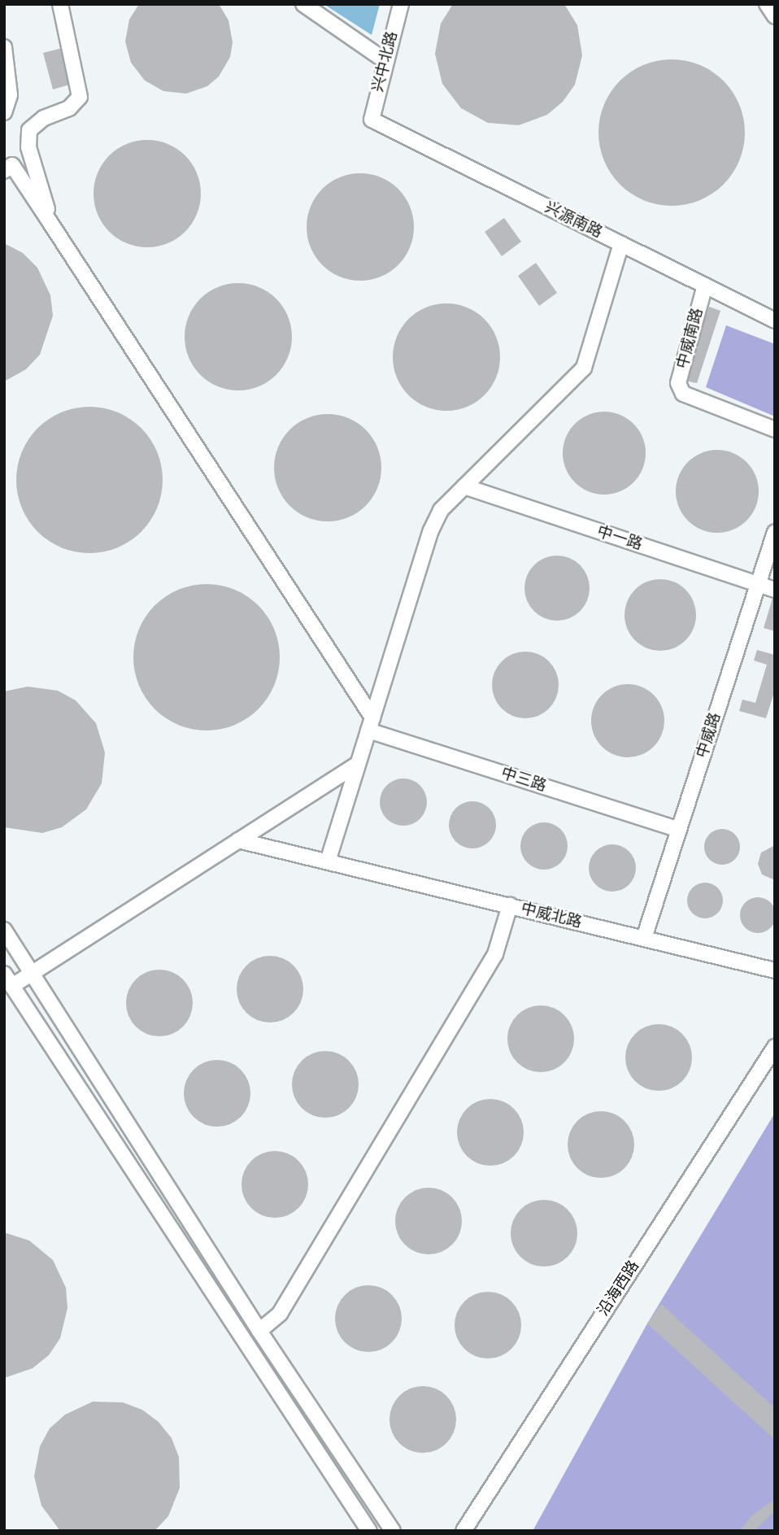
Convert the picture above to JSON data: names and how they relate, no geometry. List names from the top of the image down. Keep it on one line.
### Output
{"streets":{"lane":["兴中北路","兴源南路","中威南路","中一路","中威路","中三路","中威北路","沿海西路"]},"crossings":[["兴中北路","兴源南路"],["兴源南路","中威南路"],["中一路","中威路"],["中威路","中三路"],["中威路","中威北路"]]}
